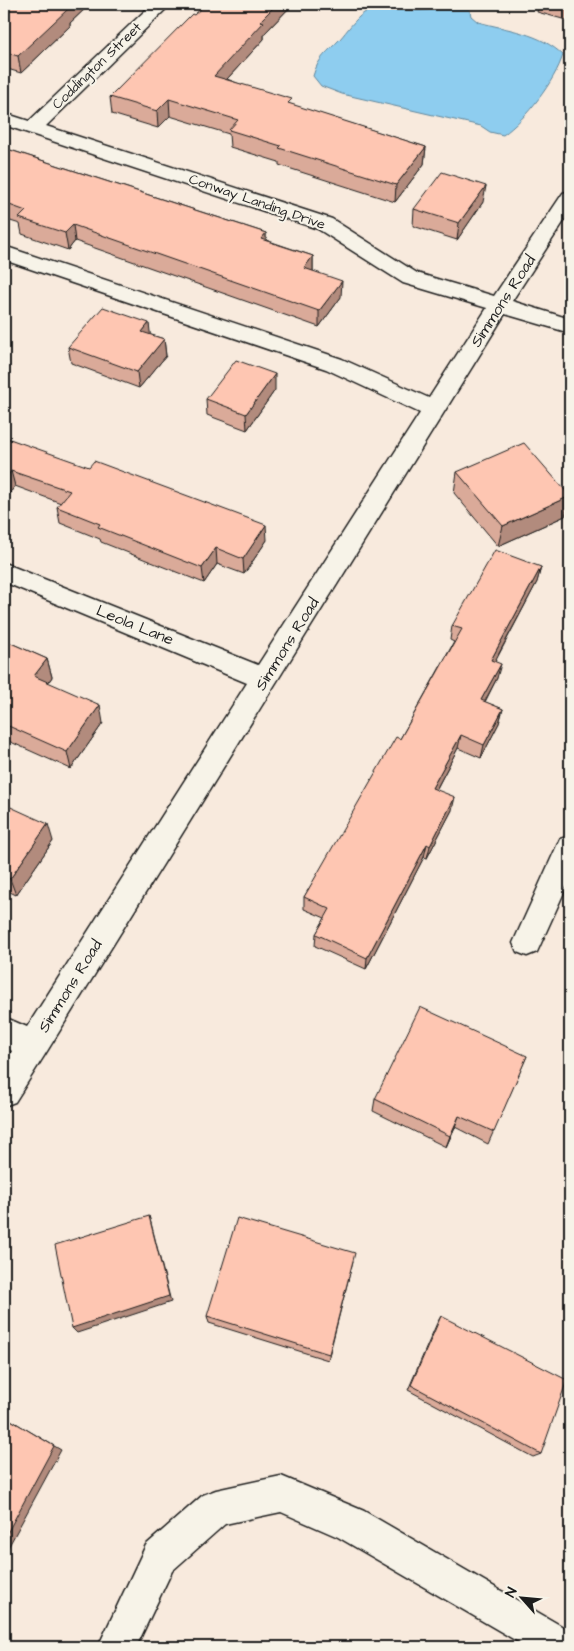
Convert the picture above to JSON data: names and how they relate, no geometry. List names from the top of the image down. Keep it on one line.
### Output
{"streets":{"street":["Coddington Street","Conway Landing Drive","Simmons Road","Leola Lane"]},"crossings":[["Coddington Street","Conway Landing Drive"],["Conway Landing Drive","Simmons Road"],["Simmons Road","Leola Lane"]],"north":"top left"}
